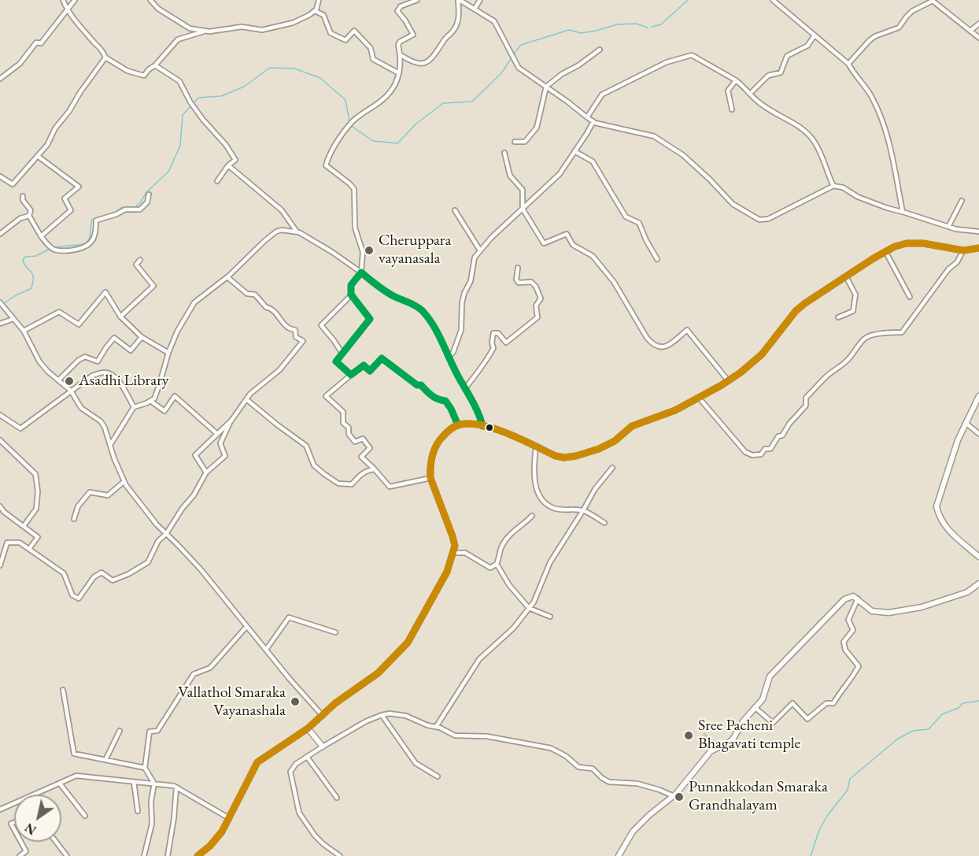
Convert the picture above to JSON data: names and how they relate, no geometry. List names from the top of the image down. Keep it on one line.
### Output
{"places":["Cheruppara vayanasala","Asadhi Library","Vallathol Smaraka Vayanashala","Sree Pacheni Bhagavati temple","Punnakkodan Smaraka Grandhalayam"],"north":"bottom left"}
